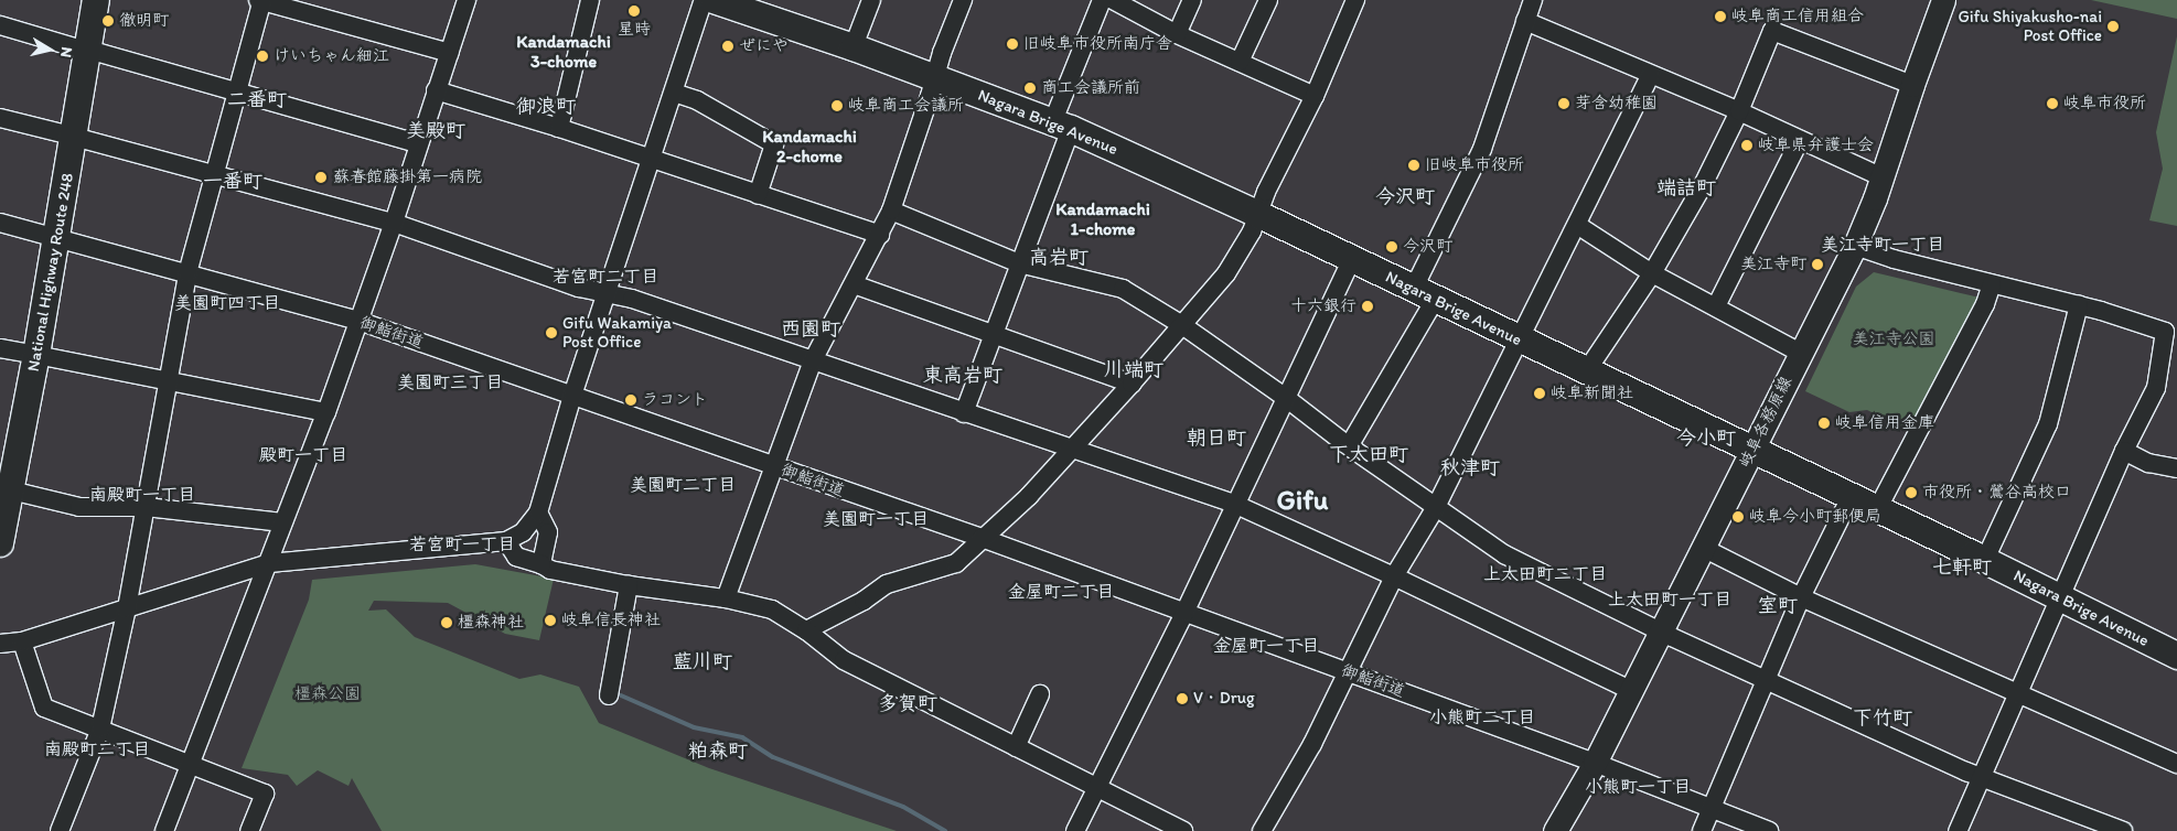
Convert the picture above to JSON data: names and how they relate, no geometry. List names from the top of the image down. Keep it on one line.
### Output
{"streets":{"highway":["Nagara Brige Avenue","National Highway Route 248"],"main road":["岐阜各務原線"],"street":["御鮨街道"]},"crossings":[["Nagara Brige Avenue","岐阜各務原線"],["National Highway Route 248","御鮨街道"],["御鮨街道","岐阜各務原線"]],"districts":["Kandamachi 3-chome","二番町","御浪町","美殿町","Kandamachi 2-chome","一番町","端詰町","今沢町","Kandamachi 1-chome","美江寺町一丁目","高岩町","若宮町二丁目","美園町四丁目","西園町","川端町","東高岩町","美園町三丁目","朝日町","今小町","下太田町","殿町一丁目","秋津町","美園町二丁目","南殿町一丁目","Gifu","美園町一丁目","若宮町一丁目","七軒町","上太田町二丁目","金屋町二丁目","上太田町一丁目","室町","金屋町一丁目","藍川町","多賀町","小熊町二丁目","下竹町","南殿町二丁目","粕森町","小熊町一丁目"],"parks":["美江寺公園","橿森公園"],"places":["星時","岐阜商工信用組合","徹明町","Gifu Shiyakusho-nai Post Office","旧岐阜市役所南庁舎","ぜにや","けいちゃん細江","商工会議所前","芽含幼稚園","岐阜市役所","岐阜商工会議所","岐阜県弁護士会","旧岐阜市役所","蘇春館藤掛第一病院","今沢町","美江寺町","十六銀行","Gifu Wakamiya Post Office","岐阜新聞社","ラコント","岐阜信用金庫","市役所・鶯谷高校口","岐阜今小町郵便局","岐阜信長神社","橿森神社","V・Drug"],"north":"right"}
